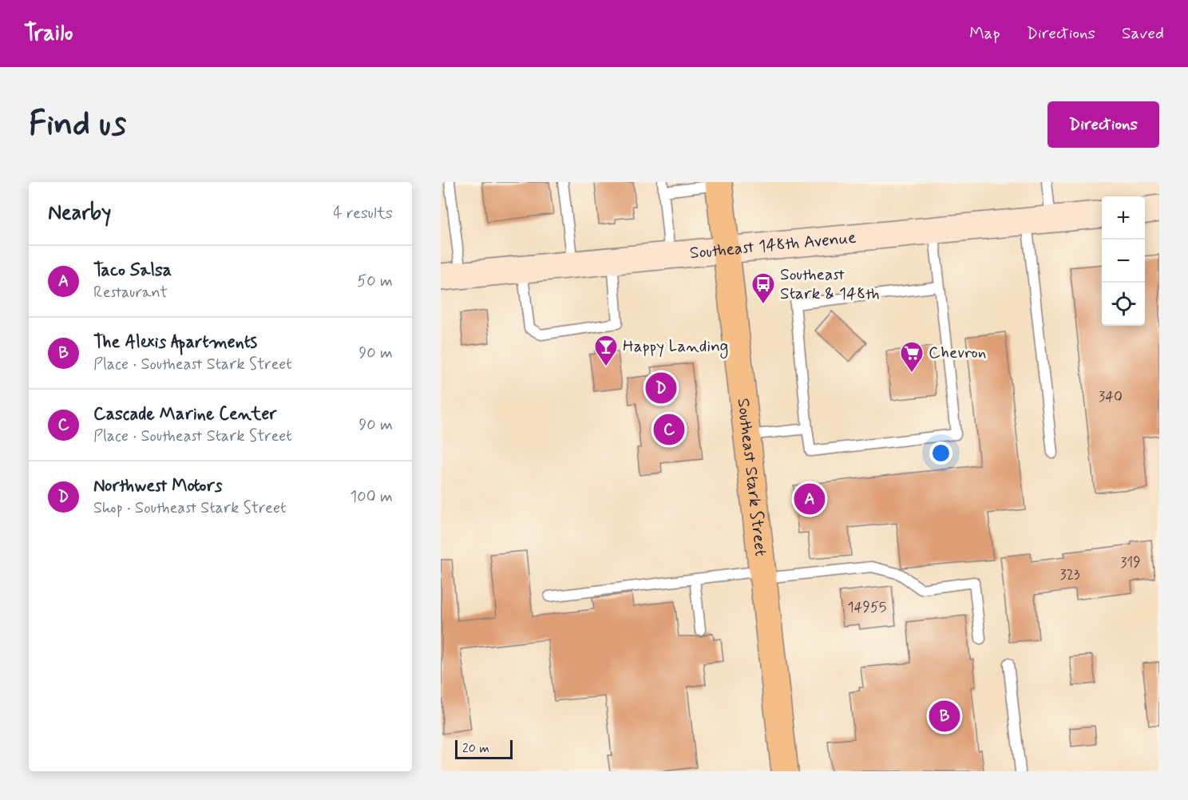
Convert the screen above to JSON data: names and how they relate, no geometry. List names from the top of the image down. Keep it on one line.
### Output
{"streets":{"main road":["Southeast 148th Avenue","Southeast Stark Street"]},"crossings":[["Southeast 148th Avenue","Southeast Stark Street"]],"places":{"bus stop":["Southeast Stark & 148th"],"bar":["Happy Landing"],"supermarket":["Chevron"]},"house_numbers":["340","319","323","14955"],"scale_bar":"20 m","page":{"header":"Trailo","nav":["Map","Directions","Saved"],"buttons":"Directions","title":"Find us","heading":["Nearby","4 results"],"map_buttons":["+","−"],"list":[{"mark":"A","name":"Taco Salsa","note":"Restaurant","value":"50 m"},{"mark":"B","name":"The Alexis Apartments","note":"Place · Southeast Stark Street","value":"90 m"},{"mark":"C","name":"Cascade Marine Center","note":"Place · Southeast Stark Street","value":"90 m"},{"mark":"D","name":"Northwest Motors","note":"Shop · Southeast Stark Street","value":"100 m"}],"pins":["D","C","A","B"],"scale":"20 m"}}
